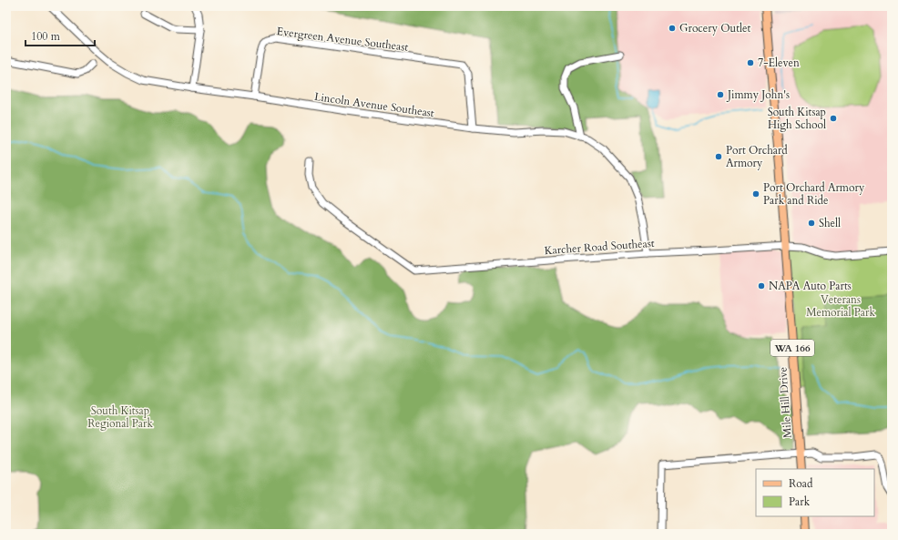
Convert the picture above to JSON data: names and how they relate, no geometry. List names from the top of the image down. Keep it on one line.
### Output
{"streets":{"main road":["WA 166","Mile Hill Drive"],"street":["Evergreen Avenue Southeast","Lincoln Avenue Southeast","Karcher Road Southeast"]},"crossings":[["Evergreen Avenue Southeast","Lincoln Avenue Southeast"],["Lincoln Avenue Southeast","Karcher Road Southeast"],["Karcher Road Southeast","WA 166"],["Karcher Road Southeast","Mile Hill Drive"],["WA 166","Mile Hill Drive"]],"parks":["Veterans Memorial Park","South Kitsap Regional Park"],"places":["Grocery Outlet","7-Eleven","Jimmy John's","South Kitsap High School","Port Orchard Armory","Port Orchard Armory Park and Ride","Shell","NAPA Auto Parts"],"legend":["Road","Park"],"scale_bar":"100 m"}
